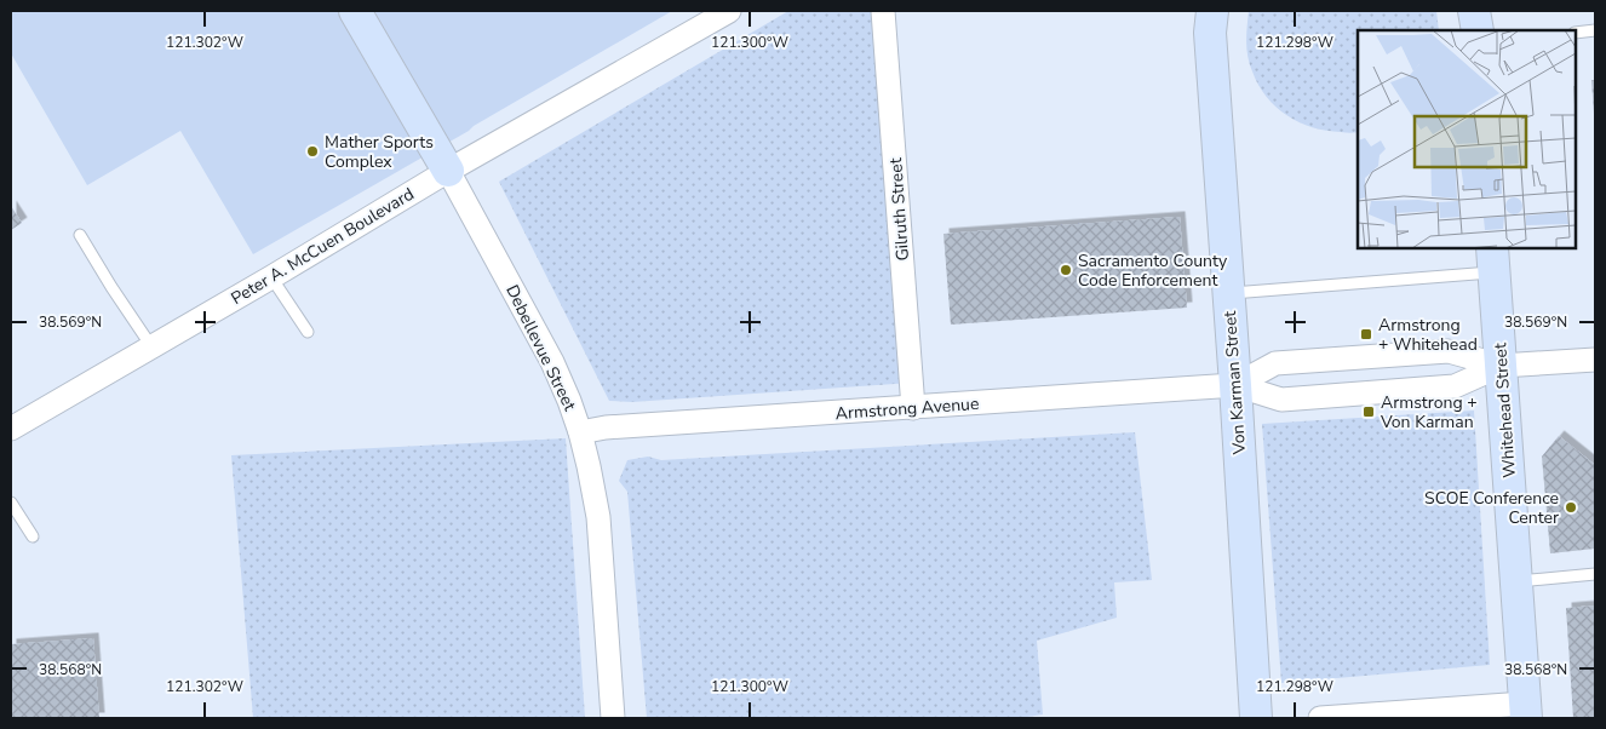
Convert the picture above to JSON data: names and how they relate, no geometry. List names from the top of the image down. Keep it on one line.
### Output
{"streets":{"street":["Gilruth Street","Peter A. McCuen Boulevard","Debellevue Street","Von Karman Street","Armstrong Avenue","Whitehead Street"]},"crossings":[["Gilruth Street","Armstrong Avenue"],["Peter A. McCuen Boulevard","Debellevue Street"],["Debellevue Street","Armstrong Avenue"],["Von Karman Street","Armstrong Avenue"],["Armstrong Avenue","Whitehead Street"]],"places":{"other":["Mather Sports Complex","Sacramento County Code Enforcement","SCOE Conference Center"],"transit":["Armstrong + Whitehead","Armstrong + Von Karman"]},"coordinates":["121.302°W","121.300°W","121.298°W","38.569°N","38.568°N"]}
